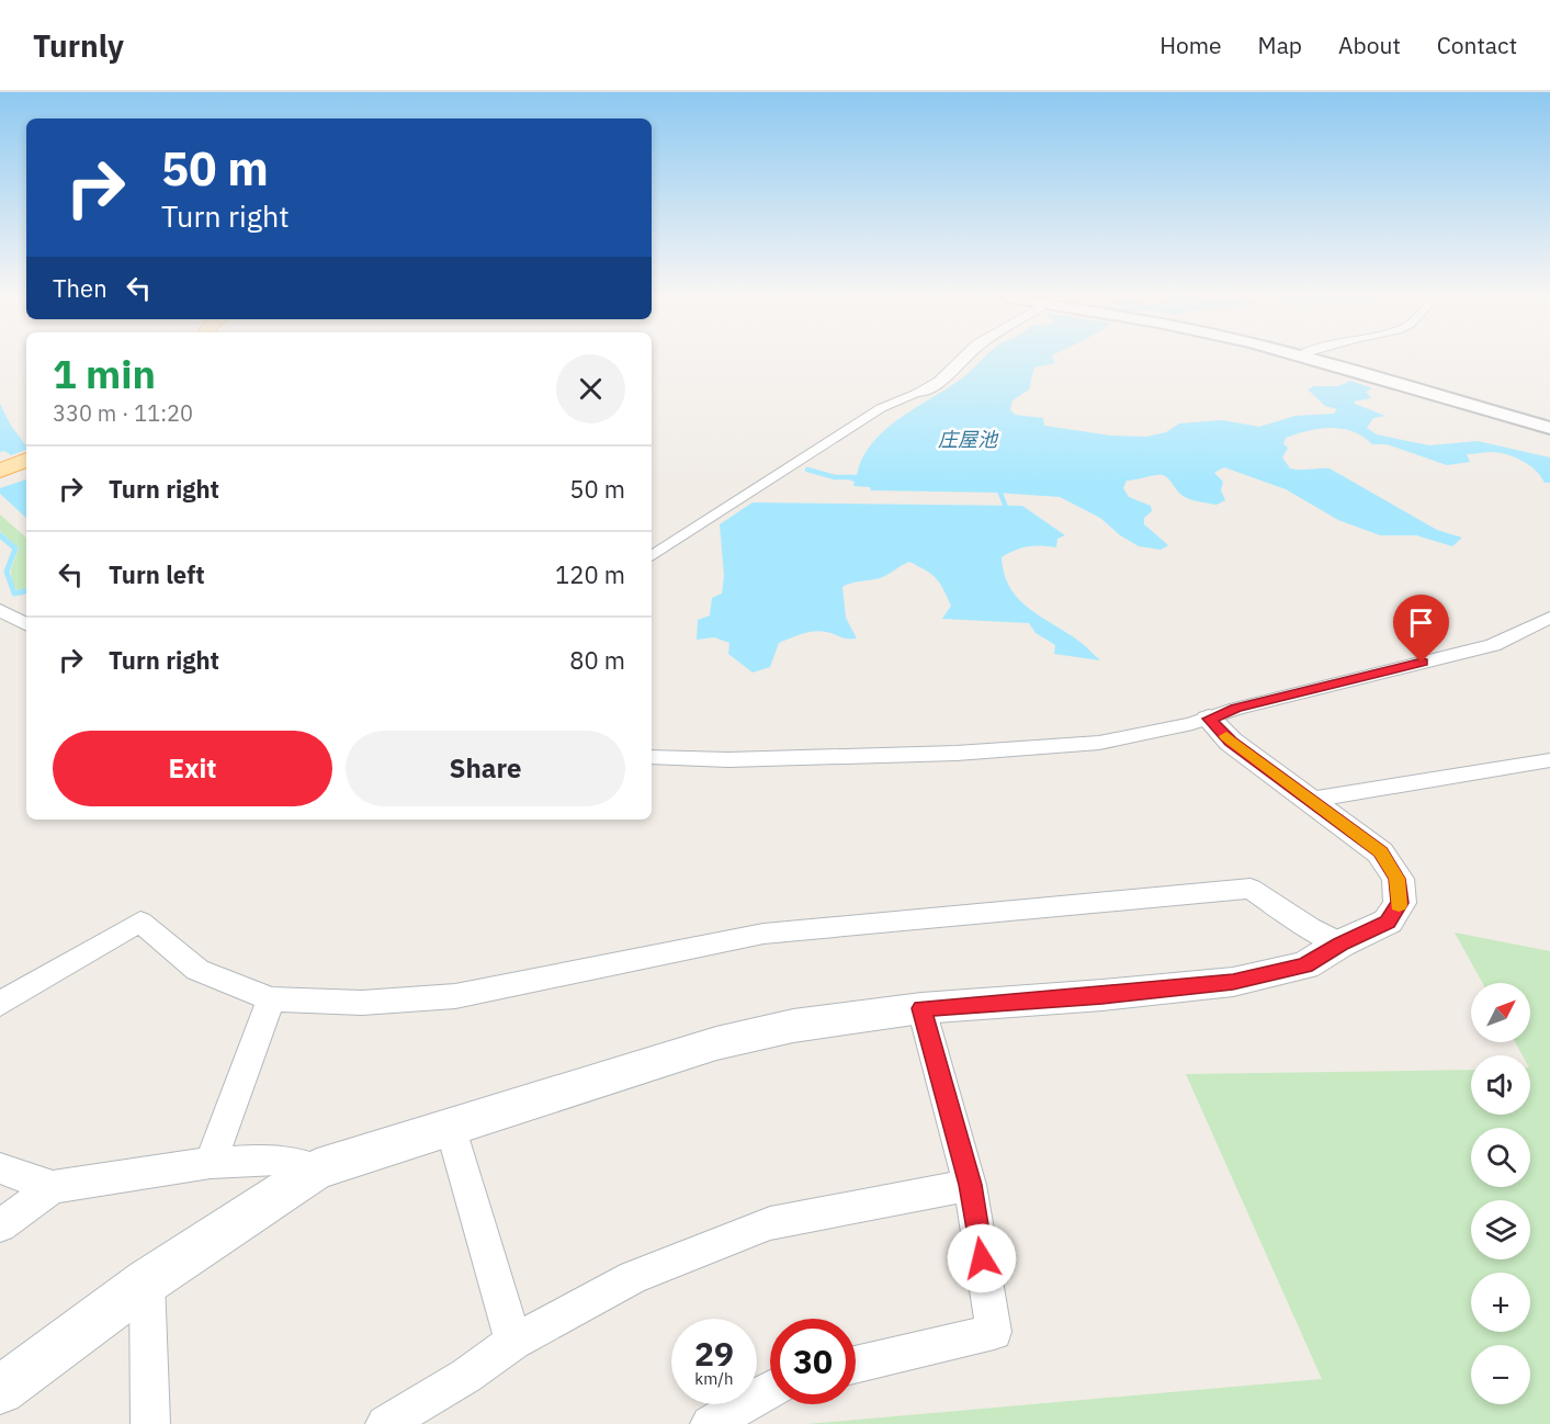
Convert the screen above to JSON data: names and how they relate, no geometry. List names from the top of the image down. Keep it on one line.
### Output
{"water":["庄屋池"],"north":"top right","page":{"header":"Turnly","nav":["Home","Map","About","Contact"],"turn":["50 m","Turn right"],"then":"Then","heading":["1 min","330 m · 11:20"],"list":[{"name":"Turn right","value":"50 m"},{"name":"Turn left","value":"120 m"},{"name":"Turn right","value":"80 m"}],"buttons":["Exit","Share"],"map_buttons":["+","−"],"speed":"29 km/h","limit":"30"}}
